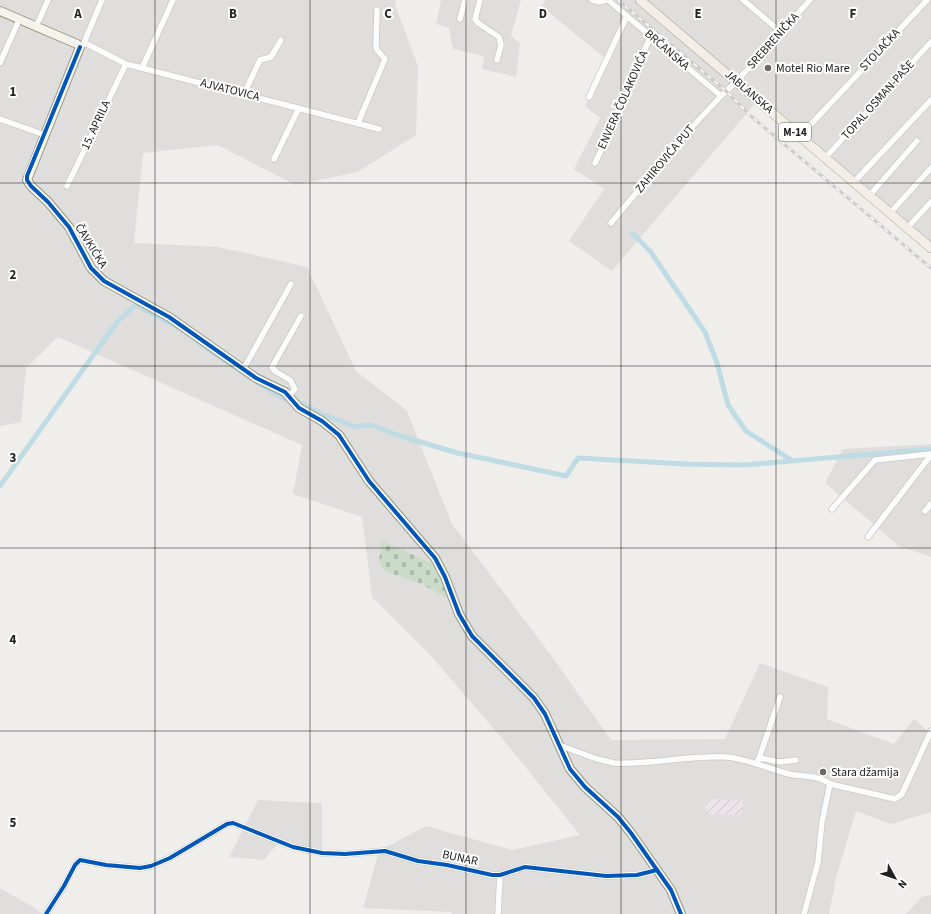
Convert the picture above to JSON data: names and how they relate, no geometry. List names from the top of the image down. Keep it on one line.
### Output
{"streets":{"main road":["JABLANSKA","M-14"],"street":["SREBRENIČKA","BRČANSKA","STOLAČKA","AJVATOVICA","ENVERA ČOLAKOVIĆA","TOPAL OSMAN-PAŠE","15. APRILA","ZAHIROVIĆA PUT","ČAVKIĆKA","BUNAR"]},"crossings":[["SREBRENIČKA","BRČANSKA"],["SREBRENIČKA","JABLANSKA"],["SREBRENIČKA","ZAHIROVIĆA PUT"],["BRČANSKA","ENVERA ČOLAKOVIĆA"],["BRČANSKA","ZAHIROVIĆA PUT"],["STOLAČKA","JABLANSKA"],["AJVATOVICA","15. APRILA"],["AJVATOVICA","ČAVKIĆKA"],["JABLANSKA","TOPAL OSMAN-PAŠE"],["ČAVKIĆKA","BUNAR"]],"places":["Motel Rio Mare","Stara džamija"],"north":"bottom right","grid":{"columns":["A","B","C","D","E","F"],"rows":["1","2","3","4","5"]}}
